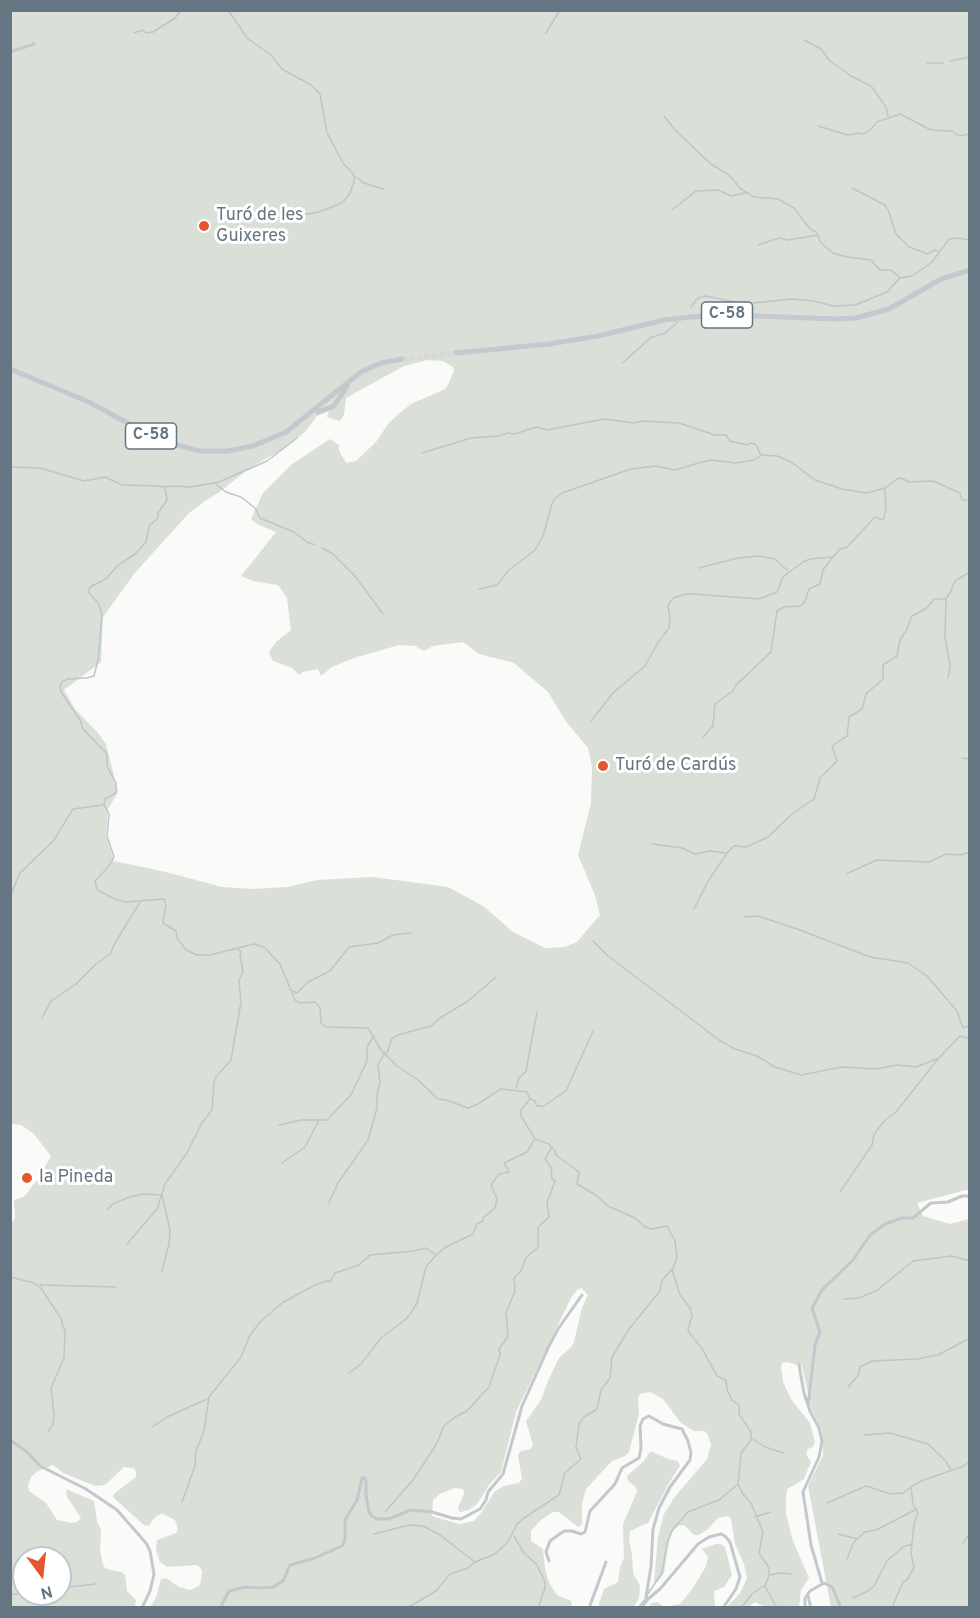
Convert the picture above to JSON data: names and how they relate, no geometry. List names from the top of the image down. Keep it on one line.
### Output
{"streets":{"main road":["C-58"]},"places":["Turó de les Guixeres","Turó de Cardús","la Pineda"],"north":"bottom"}
